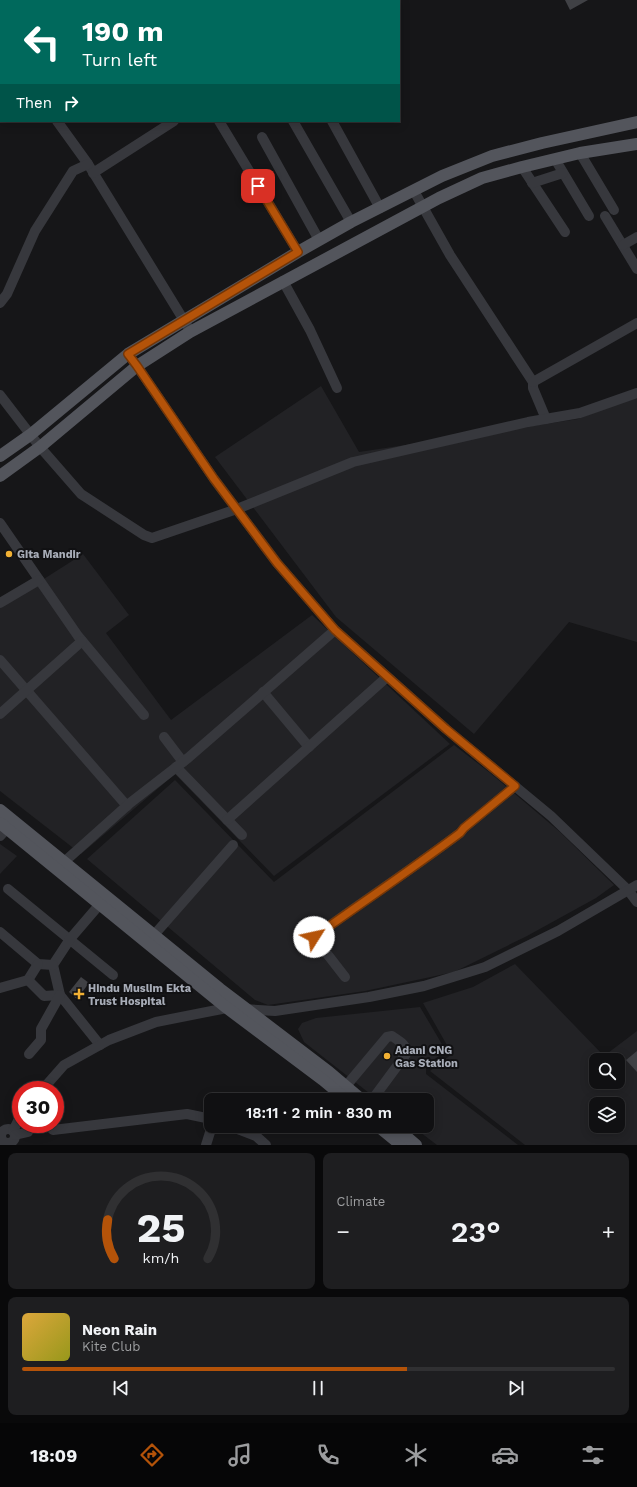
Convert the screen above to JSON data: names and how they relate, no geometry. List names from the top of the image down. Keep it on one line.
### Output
{"places":{"other":["Gita Mandir","Adani CNG Gas Station"],"health":["Hindu Muslim Ekta Trust Hospital"]},"page":{"turn":["190 m","Turn left"],"then":"Then","limit":"30","trip":"18:11 · 2 min · 830 m","tile":"Climate","heat":["−","23°","+"],"song":["Neon Rain","Kite Club"],"tabs":"18:09","gauge":["25","km/h"]}}
